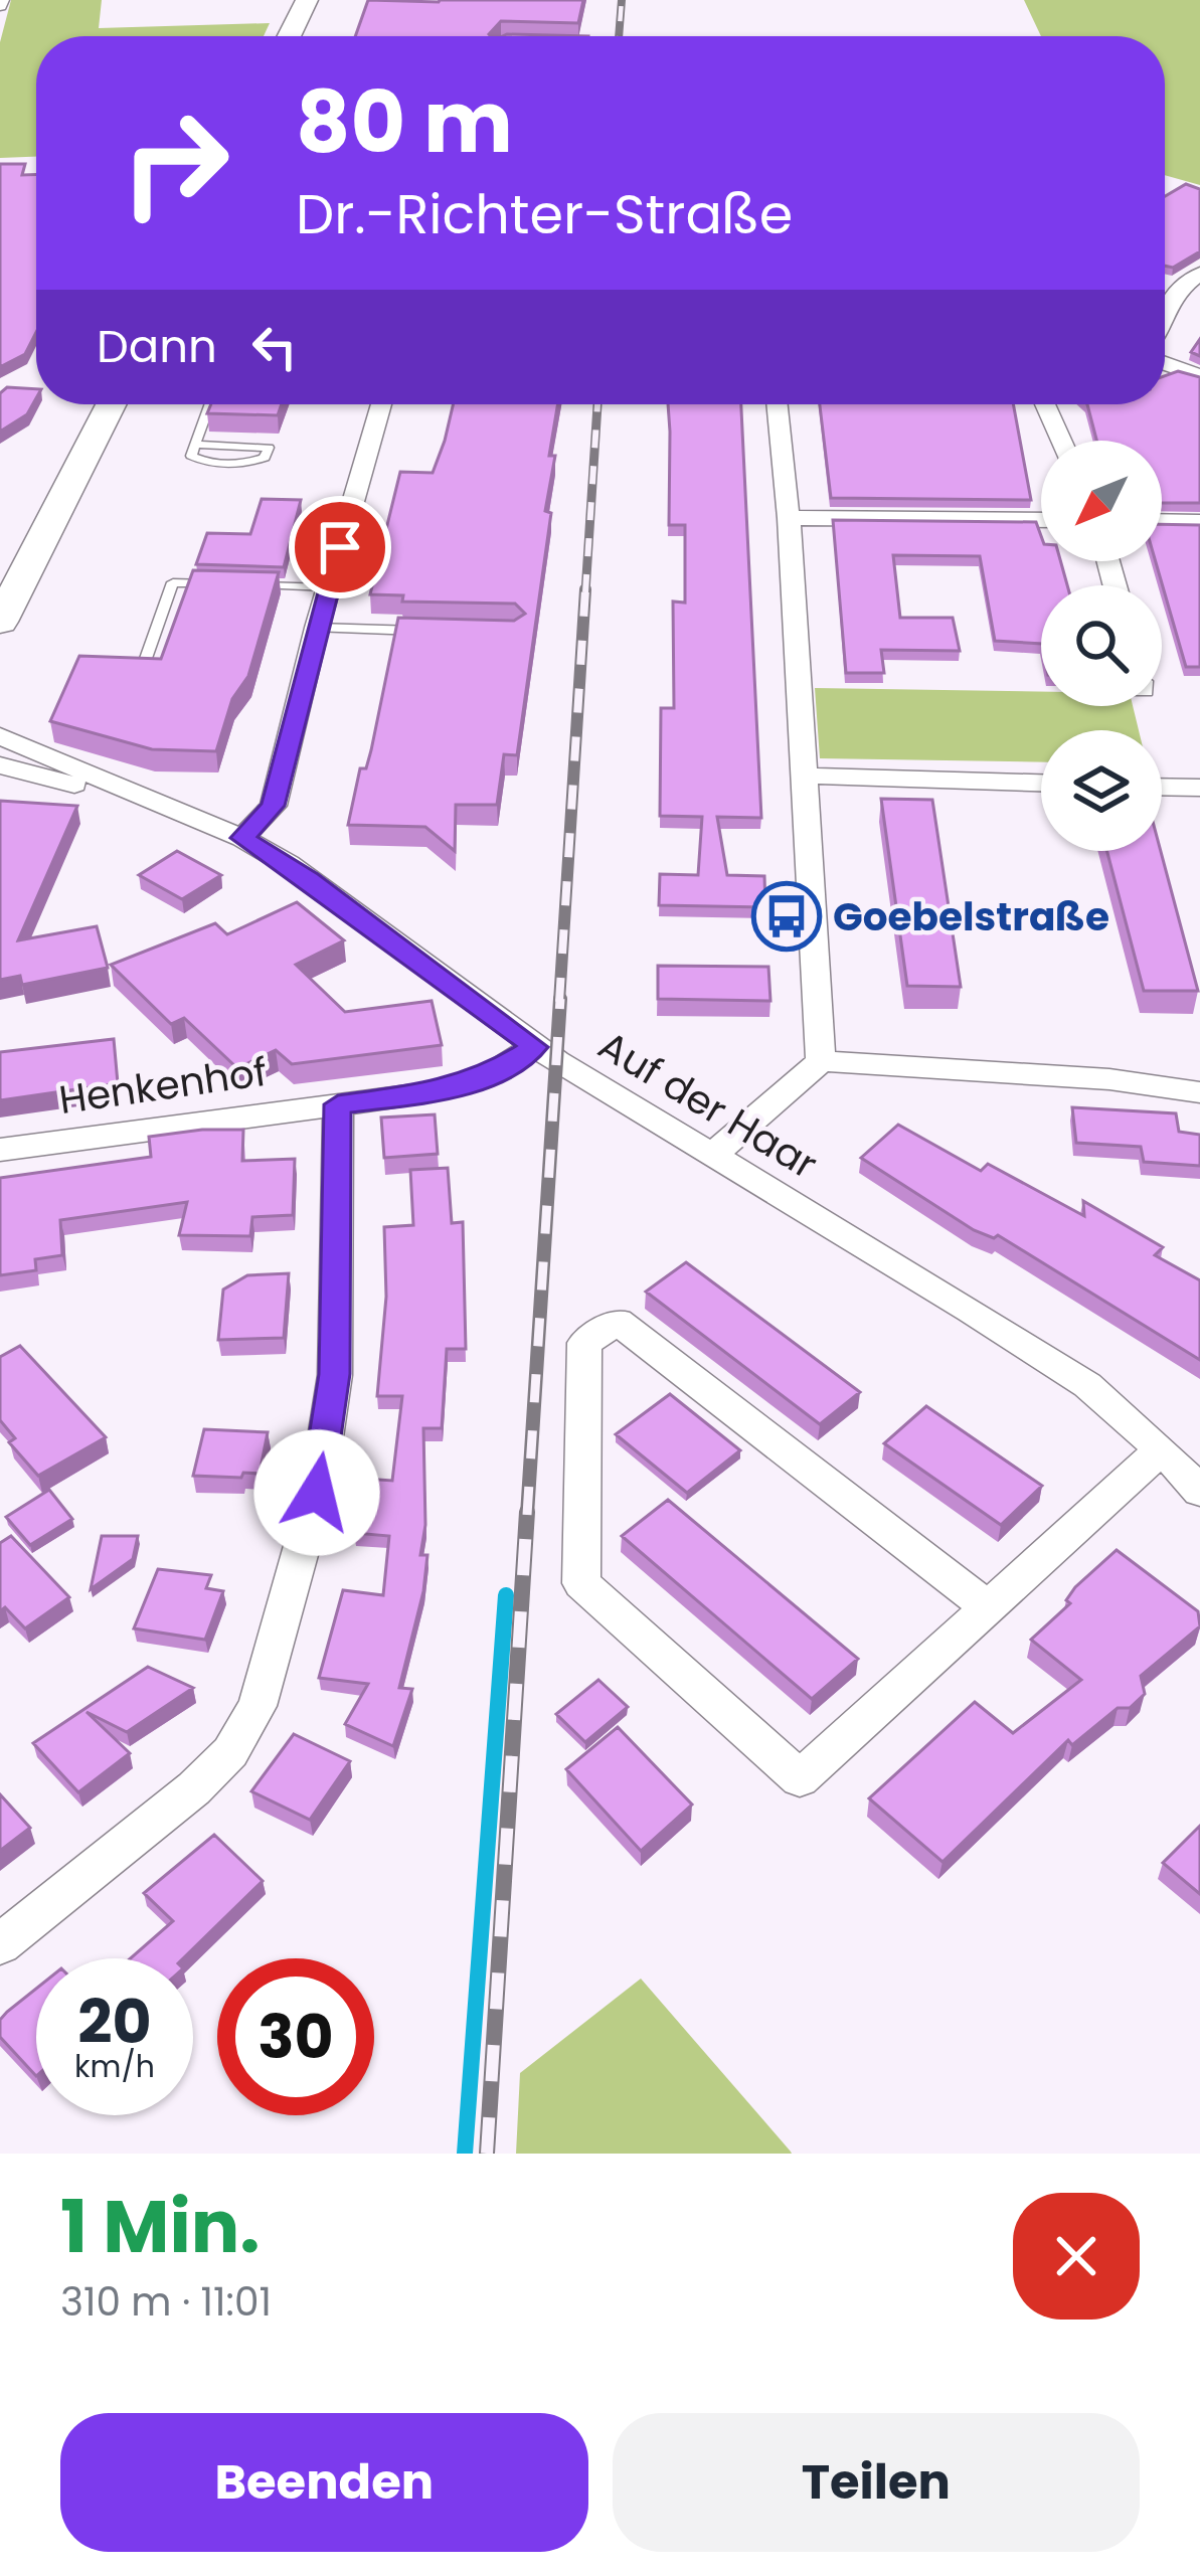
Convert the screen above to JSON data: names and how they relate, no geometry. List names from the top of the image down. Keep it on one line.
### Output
{"streets":{"street":["Henkenhof","Auf der Haar"]},"crossings":[["Henkenhof","Auf der Haar"]],"places":{"bus stop":["Goebelstraße"]},"north":"bottom left","page":{"turn":["80 m","Dr.-Richter-Straße"],"then":"Dann","speed":"20 km/h","limit":"30","heading":["1 Min.","310 m · 11:01"],"buttons":["Beenden","Teilen"]}}
